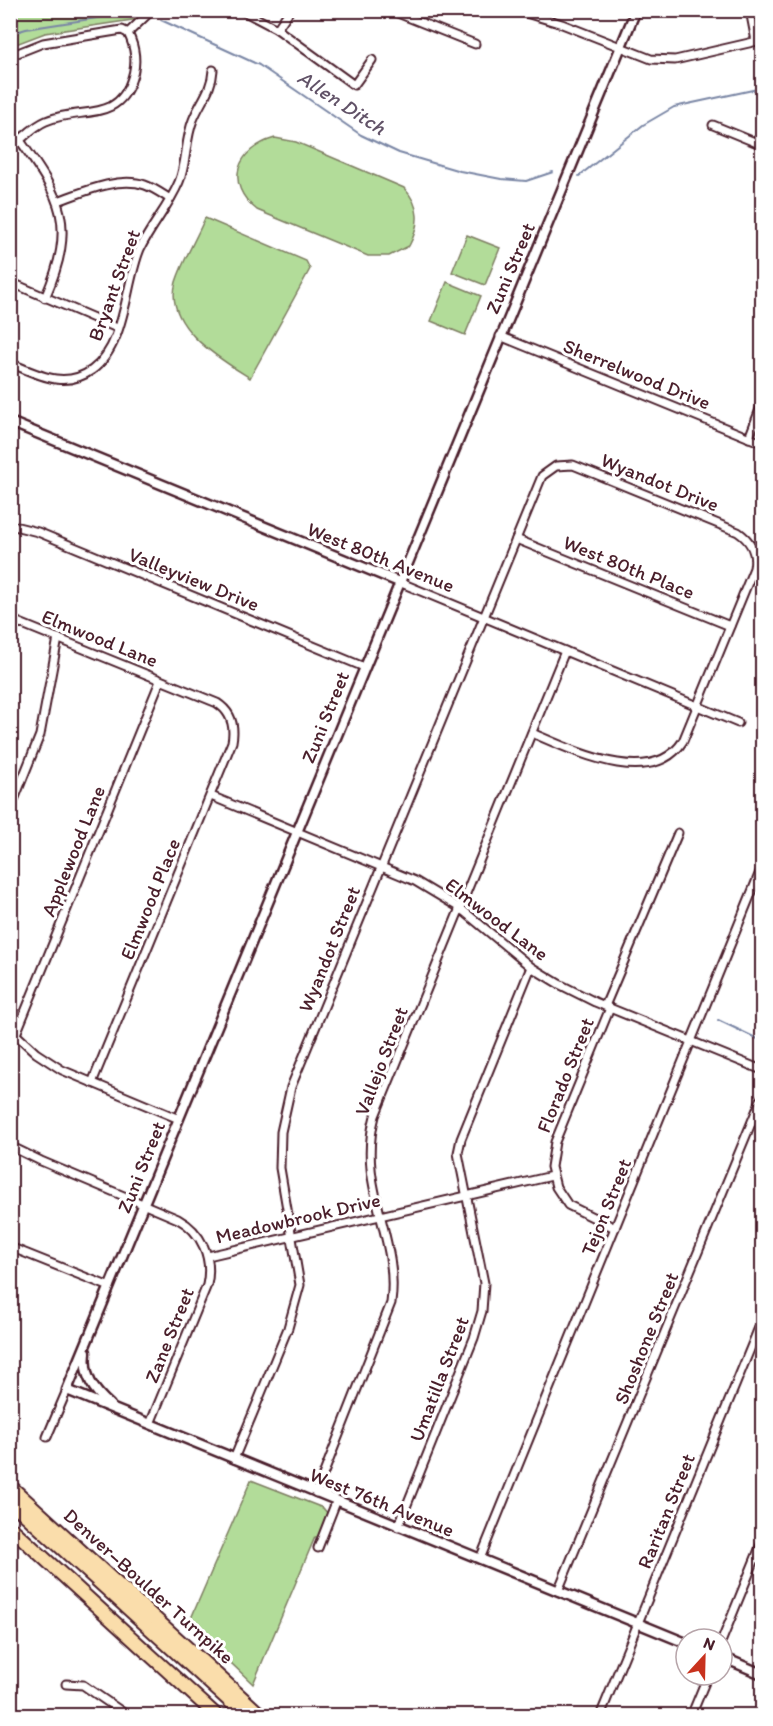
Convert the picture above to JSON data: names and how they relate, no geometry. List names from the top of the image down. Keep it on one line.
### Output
{"streets":{"highway":["Denver–Boulder Turnpike"],"street":["Zuni Street","Bryant Street","Sherrelwood Drive","Wyandot Drive","West 80th Avenue","West 80th Place","Valleyview Drive","Elmwood Lane","Applewood Lane","Elmwood Place","Wyandot Street","Vallejo Street","Florado Street","Tejon Street","Meadowbrook Drive","Zane Street","Shoshone Street","Umatilla Street","West 76th Avenue","Raritan Street"]},"crossings":[["Zuni Street","Sherrelwood Drive"],["Zuni Street","West 80th Avenue"],["Zuni Street","Valleyview Drive"],["Zuni Street","Elmwood Lane"],["Zuni Street","Meadowbrook Drive"],["Zuni Street","West 76th Avenue"],["Wyandot Drive","West 80th Place"],["Wyandot Drive","Wyandot Street"],["West 80th Avenue","Wyandot Street"],["West 80th Avenue","Vallejo Street"],["West 80th Place","Wyandot Street"],["Elmwood Lane","Applewood Lane"],["Elmwood Lane","Elmwood Place"],["Elmwood Lane","Wyandot Street"],["Elmwood Lane","Vallejo Street"],["Elmwood Lane","Florado Street"],["Elmwood Lane","Tejon Street"],["Elmwood Lane","Umatilla Street"],["Wyandot Street","Meadowbrook Drive"],["Wyandot Street","West 76th Avenue"],["Vallejo Street","Meadowbrook Drive"],["Vallejo Street","West 76th Avenue"],["Florado Street","Meadowbrook Drive"],["Tejon Street","West 76th Avenue"],["Meadowbrook Drive","Zane Street"],["Meadowbrook Drive","Umatilla Street"],["Zane Street","West 76th Avenue"],["Shoshone Street","West 76th Avenue"],["Umatilla Street","West 76th Avenue"],["West 76th Avenue","Raritan Street"]],"water":["Allen Ditch"],"north":"top"}
